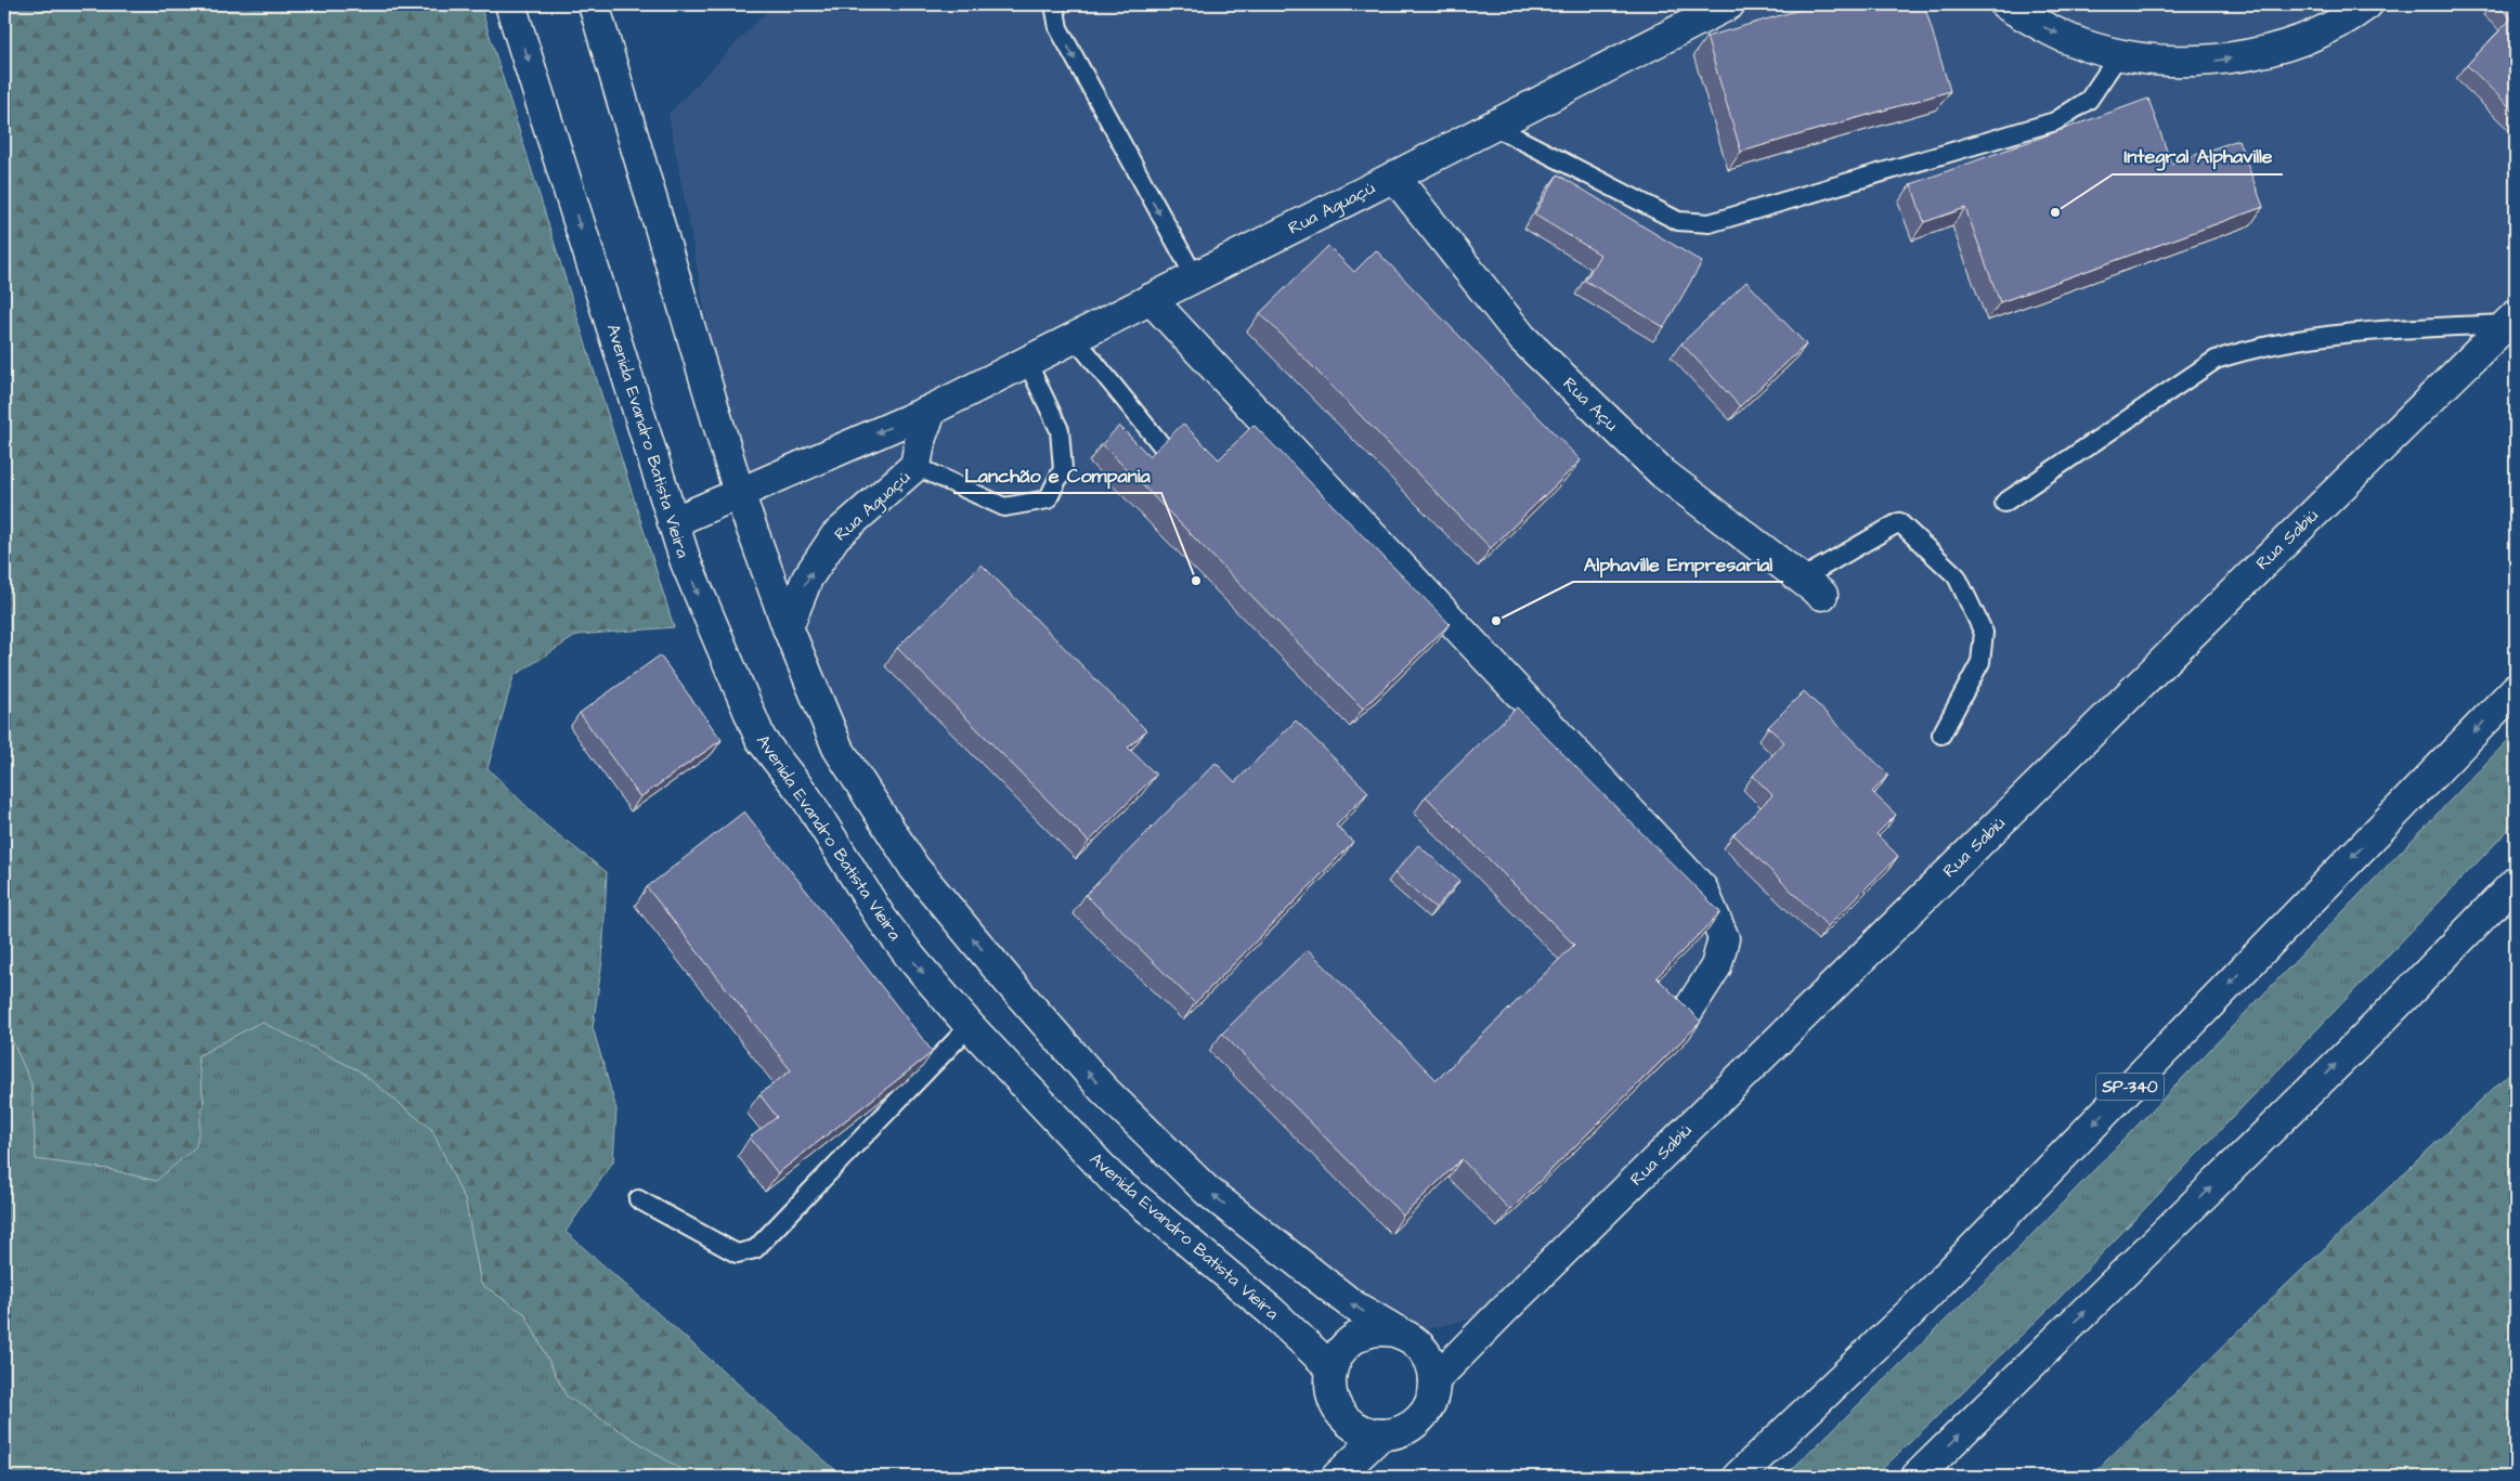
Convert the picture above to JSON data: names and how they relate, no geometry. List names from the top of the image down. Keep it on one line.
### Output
{"streets":{"main road":["Rua Aguaçú","Rua Açu","Avenida Evandro Batista Vieira","Rua Sabiú","SP-340"]},"crossings":[["Rua Aguaçú","Rua Açu"],["Rua Aguaçú","Avenida Evandro Batista Vieira"],["Avenida Evandro Batista Vieira","Rua Sabiú"]],"places":["Integral Alphaville","Lanchão e Compania","Alphaville Empresarial"]}
